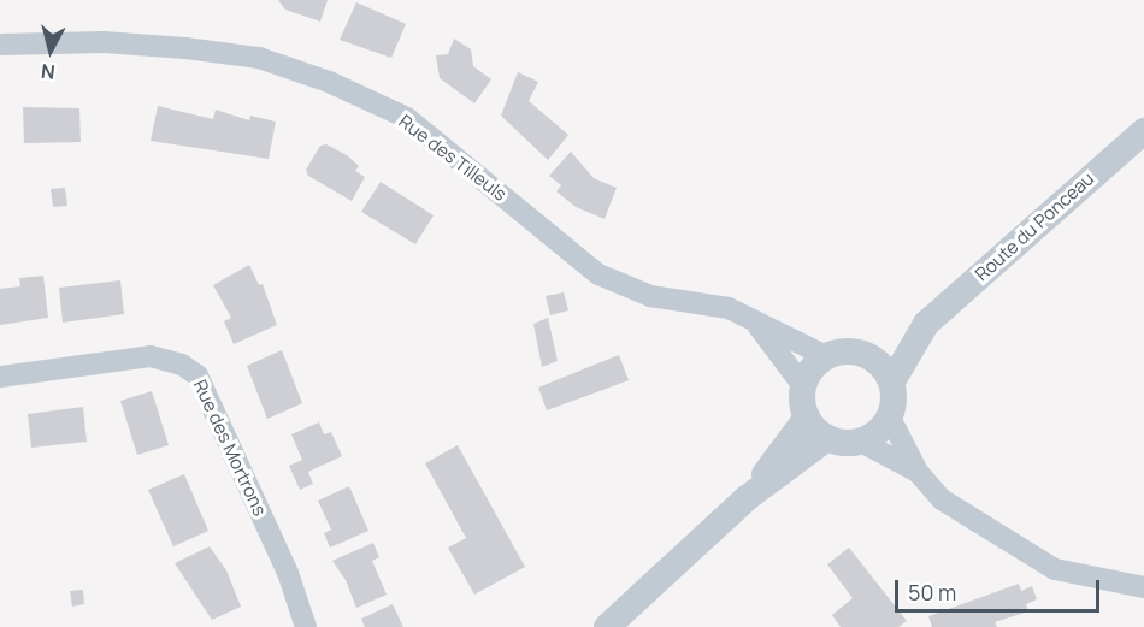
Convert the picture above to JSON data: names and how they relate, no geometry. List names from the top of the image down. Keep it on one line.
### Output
{"streets":{"street":["Rue des Tilleuls","Route du Ponceau","Rue des Mortrons"]},"crossings":[["Rue des Tilleuls","Route du Ponceau"]],"scale_bar":"50 m","north":"bottom"}
